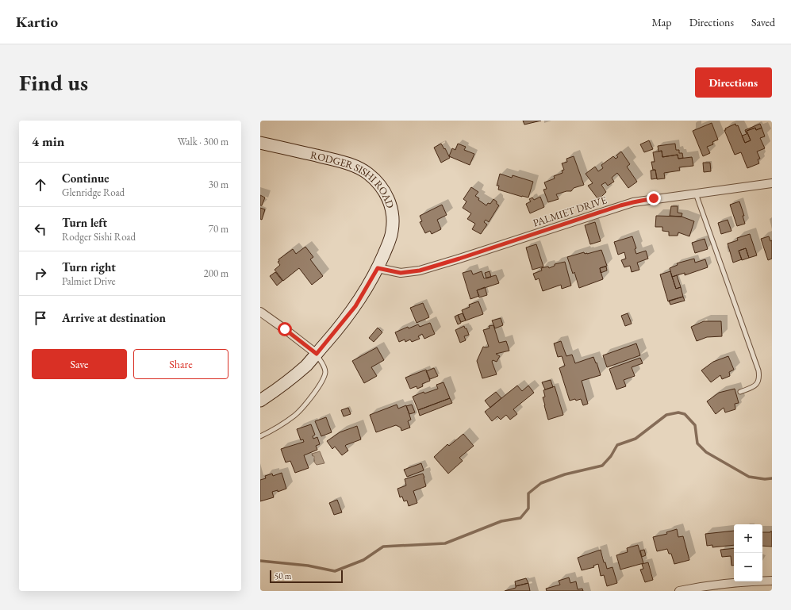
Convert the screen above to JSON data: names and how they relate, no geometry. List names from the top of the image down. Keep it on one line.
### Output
{"streets":{"main road":["RODGER SISHI ROAD"],"street":["PALMIET DRIVE"]},"crossings":[["RODGER SISHI ROAD","PALMIET DRIVE"]],"scale_bar":"50 m","page":{"header":"Kartio","nav":["Map","Directions","Saved"],"buttons":["Directions",["Save","Share"]],"title":"Find us","heading":["4 min","Walk · 300 m"],"list":[["Continue","Glenridge Road","30 m"],["Turn left","Rodger Sishi Road","70 m"],["Turn right","Palmiet Drive","200 m"],"Arrive at destination"],"map_buttons":["+","−"],"scale":"50 m"}}
